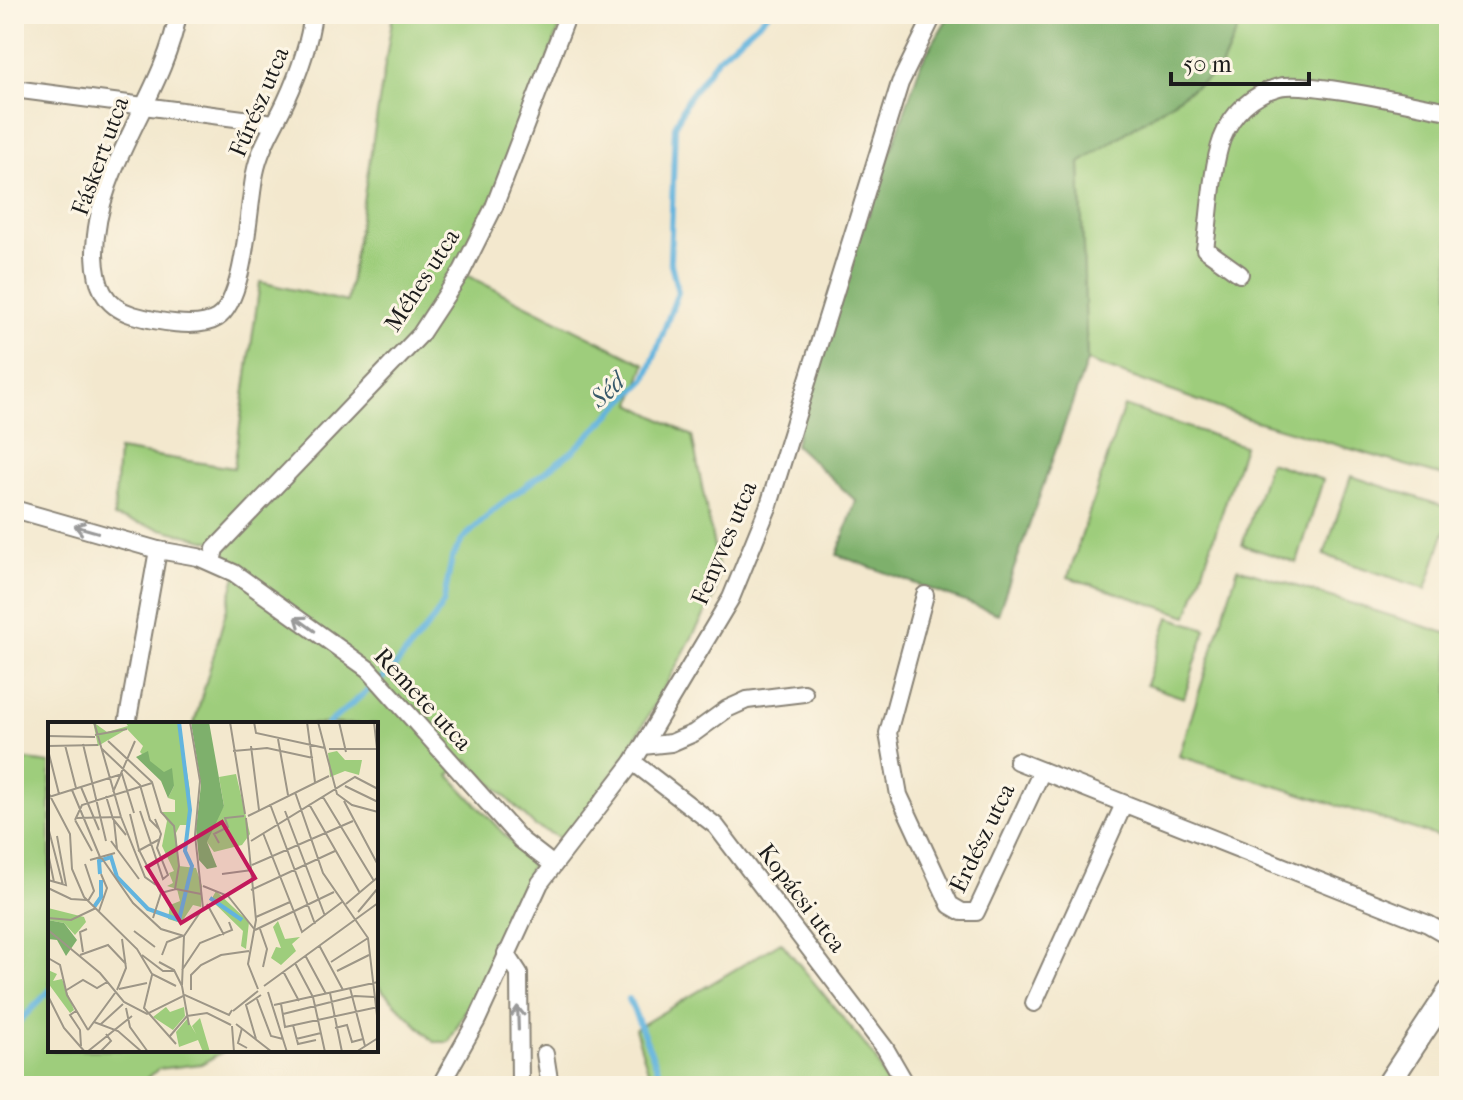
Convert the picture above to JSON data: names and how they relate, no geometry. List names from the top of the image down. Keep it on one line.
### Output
{"streets":{"street":["Fűrész utca","Fáskert utca","Méhes utca","Fenyves utca","Remete utca","Erdész utca","Kopácsi utca"]},"crossings":[["Fűrész utca","Fáskert utca"],["Méhes utca","Remete utca"],["Fenyves utca","Remete utca"],["Fenyves utca","Kopácsi utca"]],"one_way":["Remete utca"],"water":["Séd"],"scale_bar":"50 m"}
